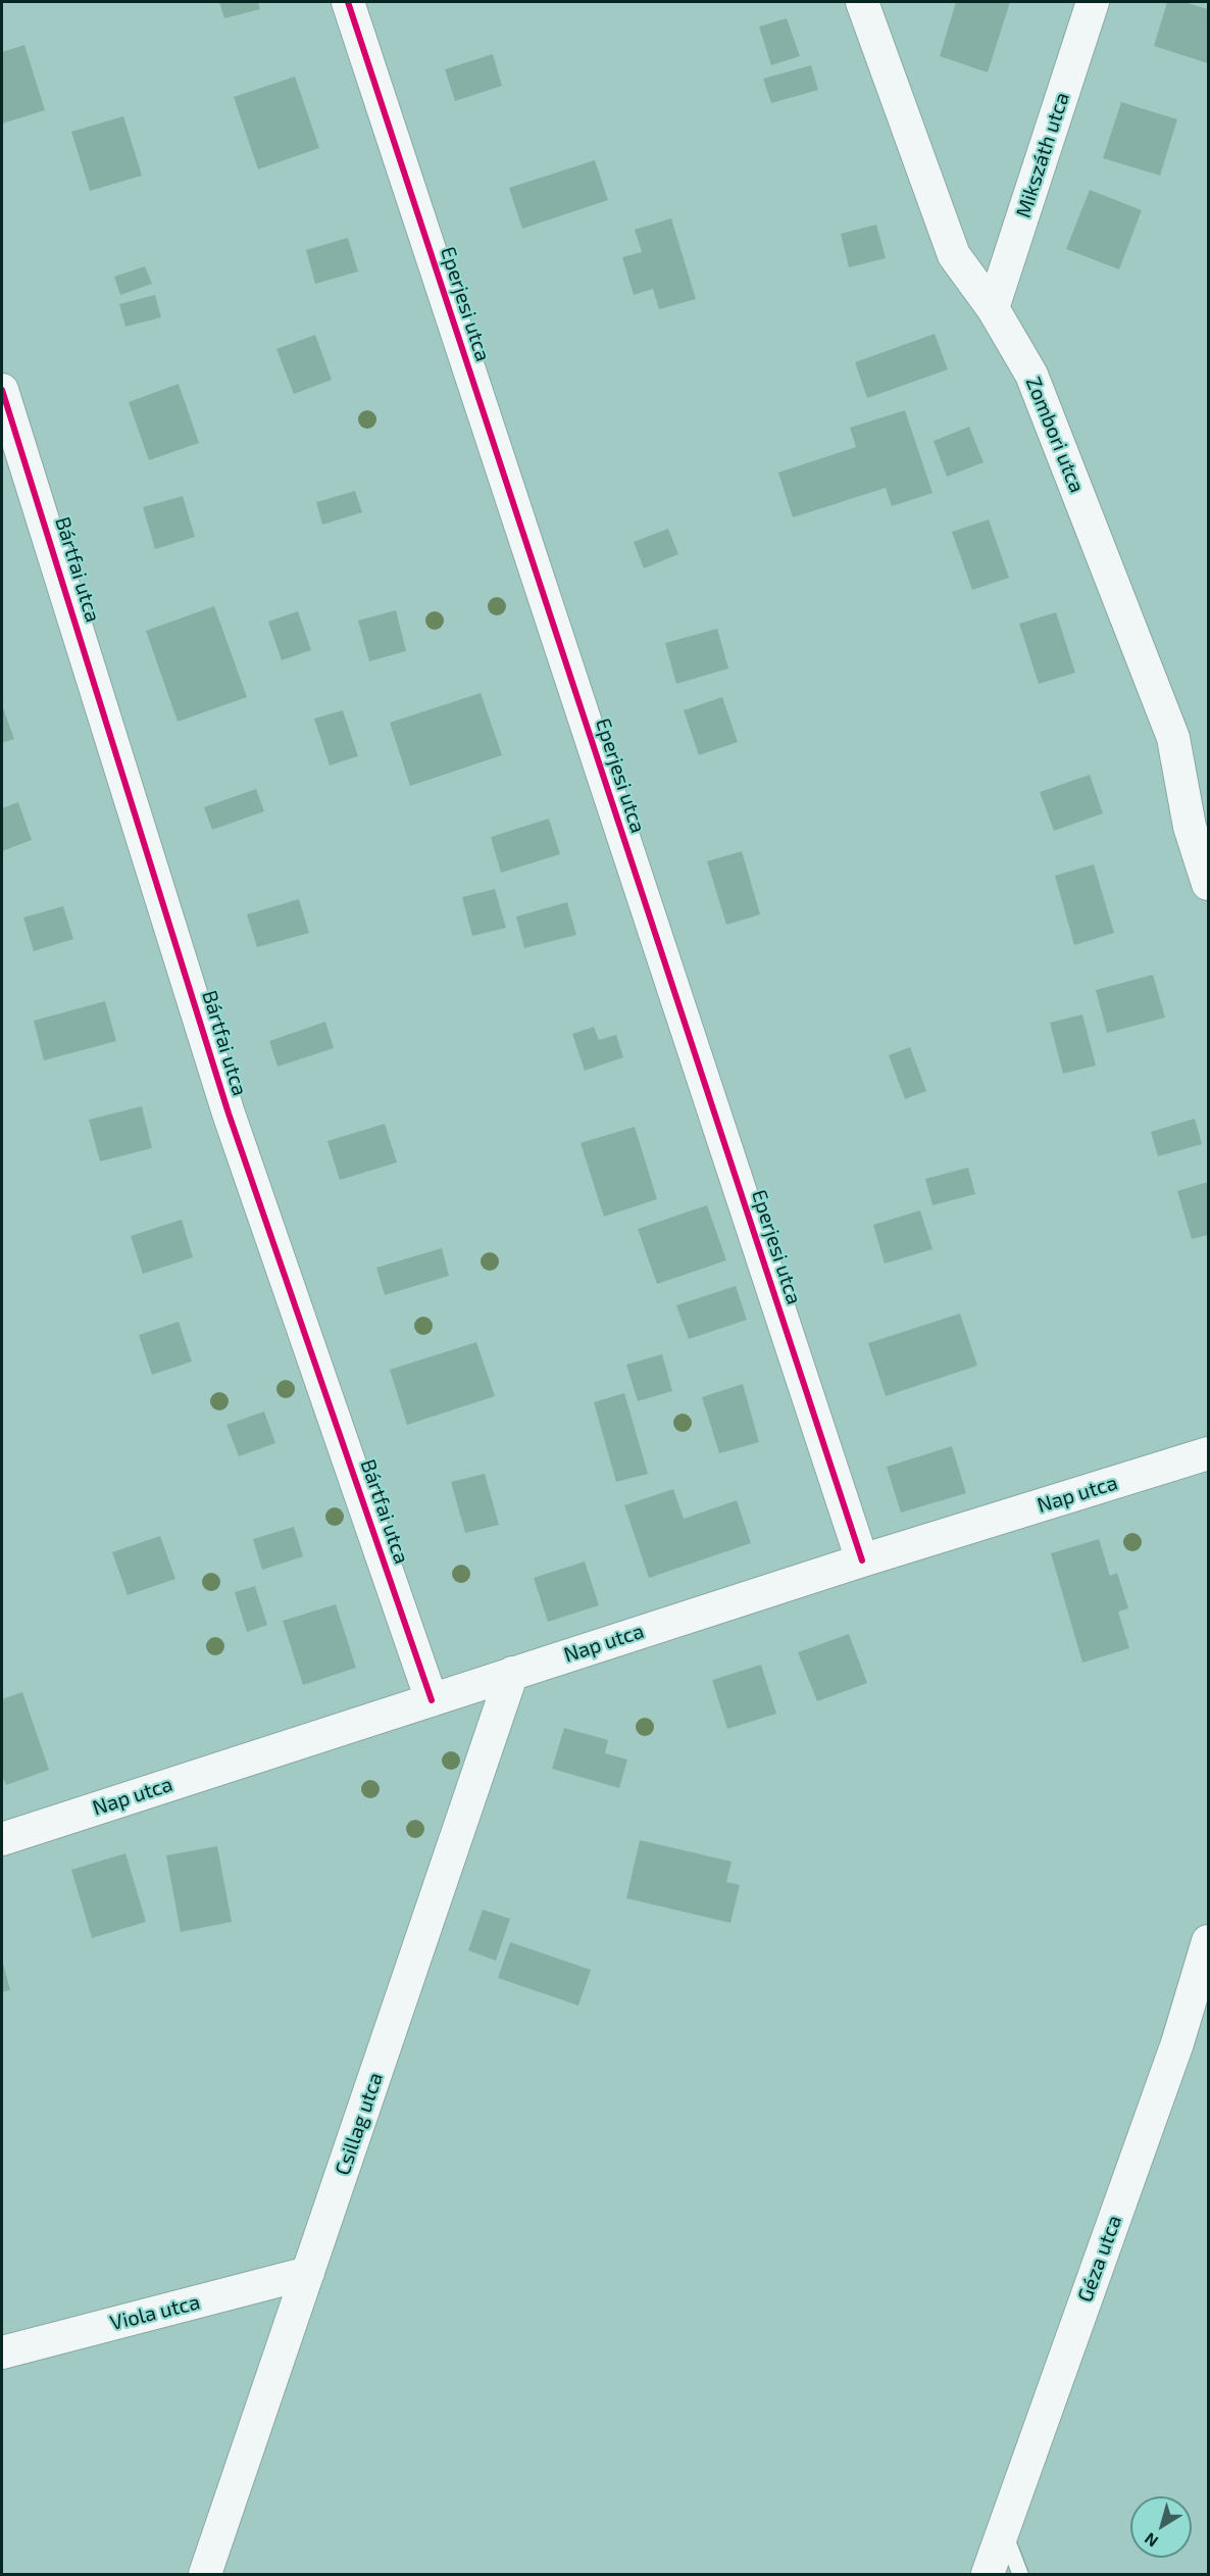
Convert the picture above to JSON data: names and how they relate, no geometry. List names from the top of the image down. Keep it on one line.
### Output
{"streets":{"street":["Mikszáth utca","Eperjesi utca","Zombori utca","Bártfai utca","Nap utca","Csillag utca","Géza utca","Viola utca"]},"crossings":[["Mikszáth utca","Zombori utca"],["Eperjesi utca","Nap utca"],["Bártfai utca","Nap utca"],["Nap utca","Csillag utca"],["Csillag utca","Viola utca"]],"north":"bottom left"}
